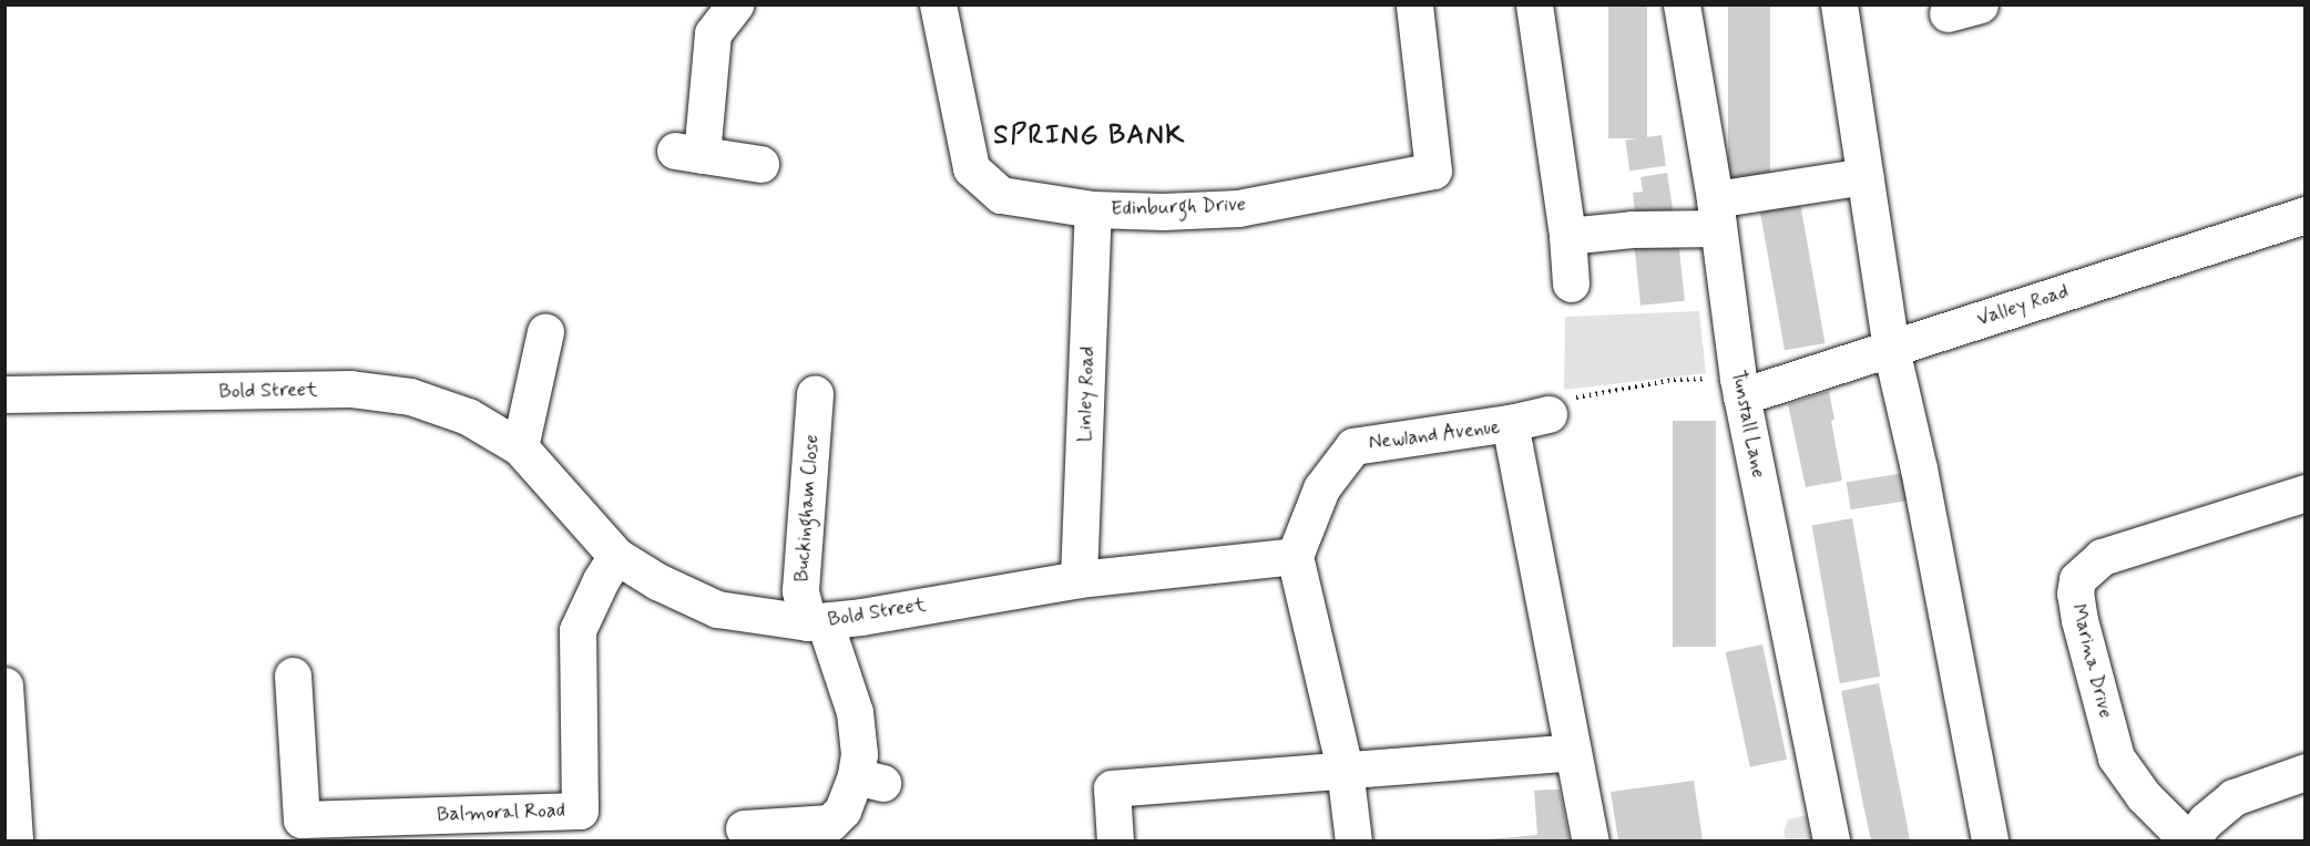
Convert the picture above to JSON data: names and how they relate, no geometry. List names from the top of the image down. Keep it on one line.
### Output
{"streets":{"street":["Edinburgh Drive","Valley Road","Bold Street","Linley Road","Tunstall Lane","Newland Avenue","Buckingham Close","Marina Drive","Balmoral Road"]},"crossings":[["Edinburgh Drive","Linley Road"],["Valley Road","Tunstall Lane"],["Bold Street","Linley Road"],["Bold Street","Newland Avenue"],["Bold Street","Buckingham Close"],["Bold Street","Balmoral Road"]],"districts":["SPRING BANK"]}
